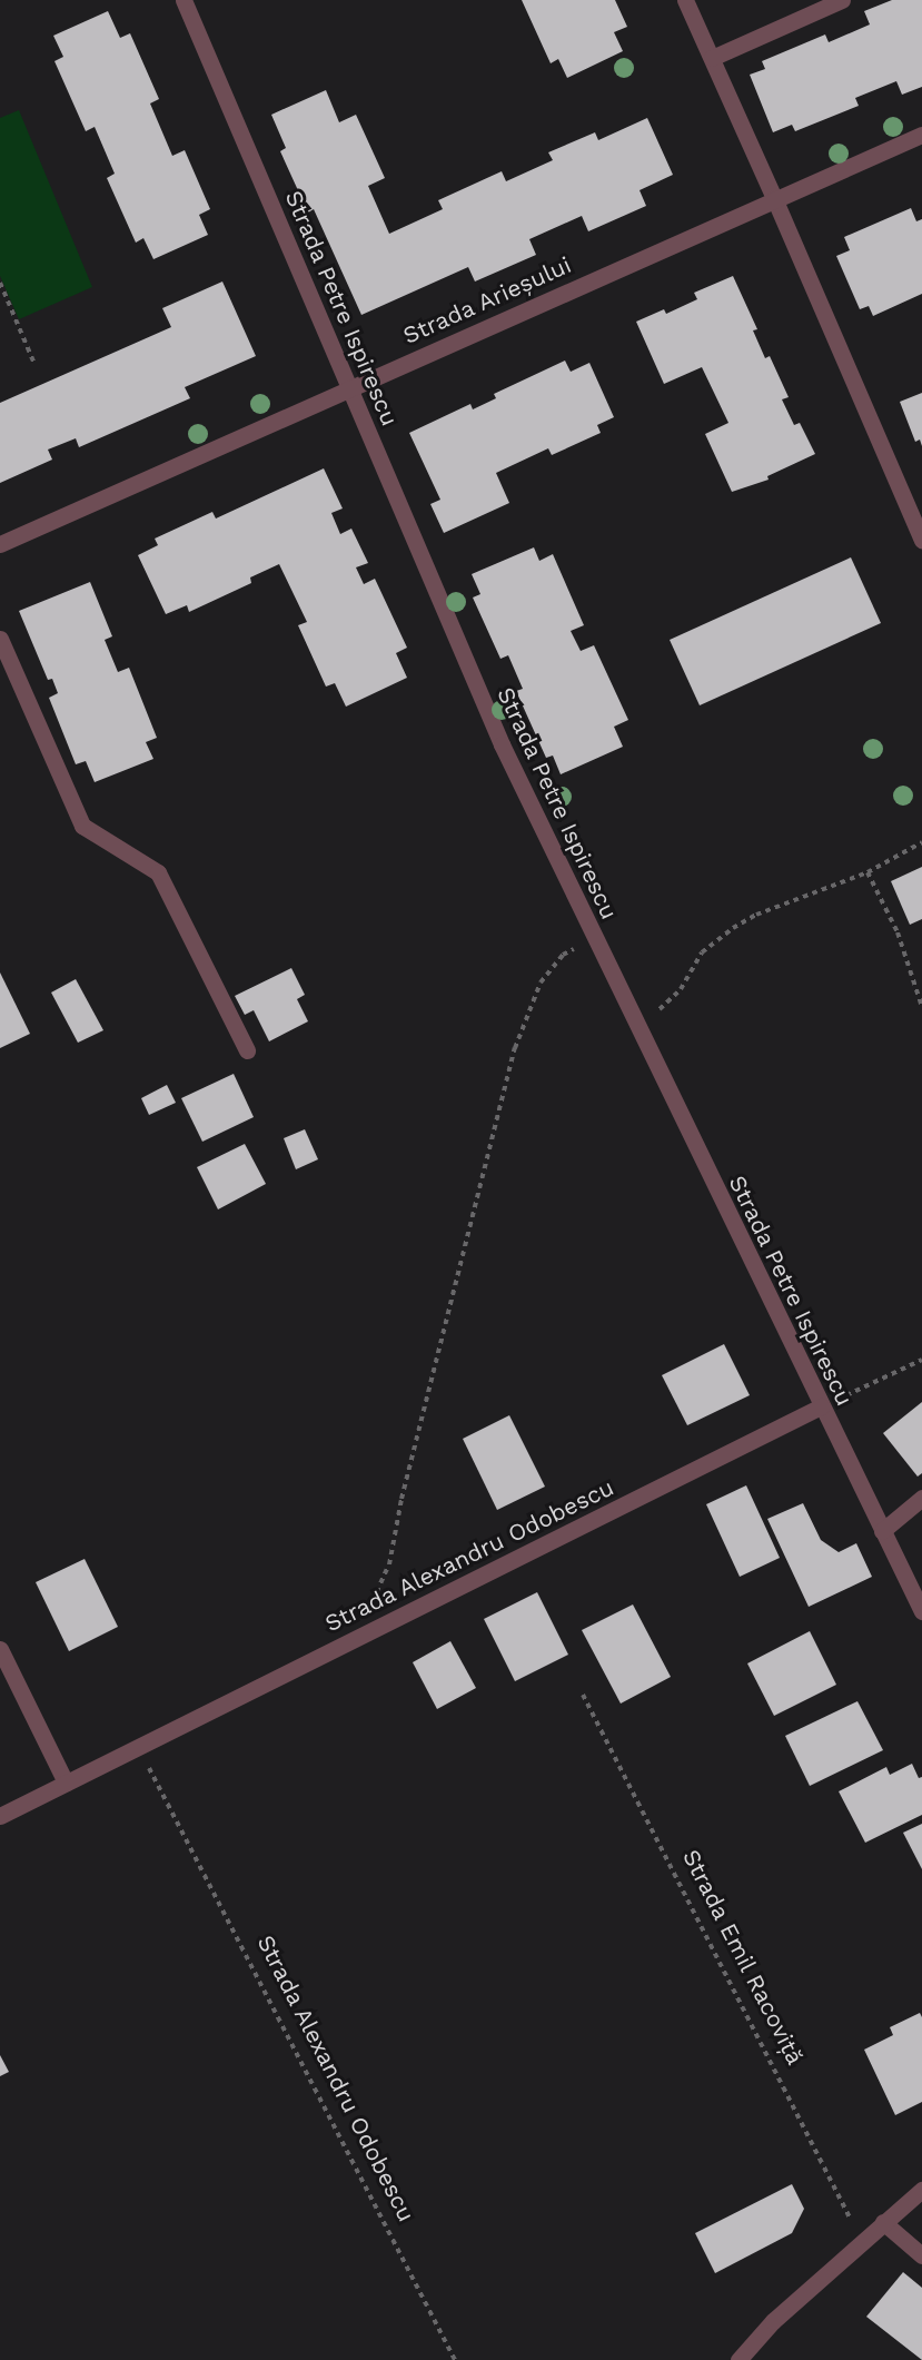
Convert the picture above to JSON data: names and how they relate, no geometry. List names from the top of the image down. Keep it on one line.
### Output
{"streets":{"street":["Strada Arieșului","Strada Petre Ispirescu","Strada Alexandru Odobescu"],"path":["Strada Emil Racoviță"]},"crossings":[["Strada Arieșului","Strada Petre Ispirescu"],["Strada Petre Ispirescu","Strada Alexandru Odobescu"]]}
